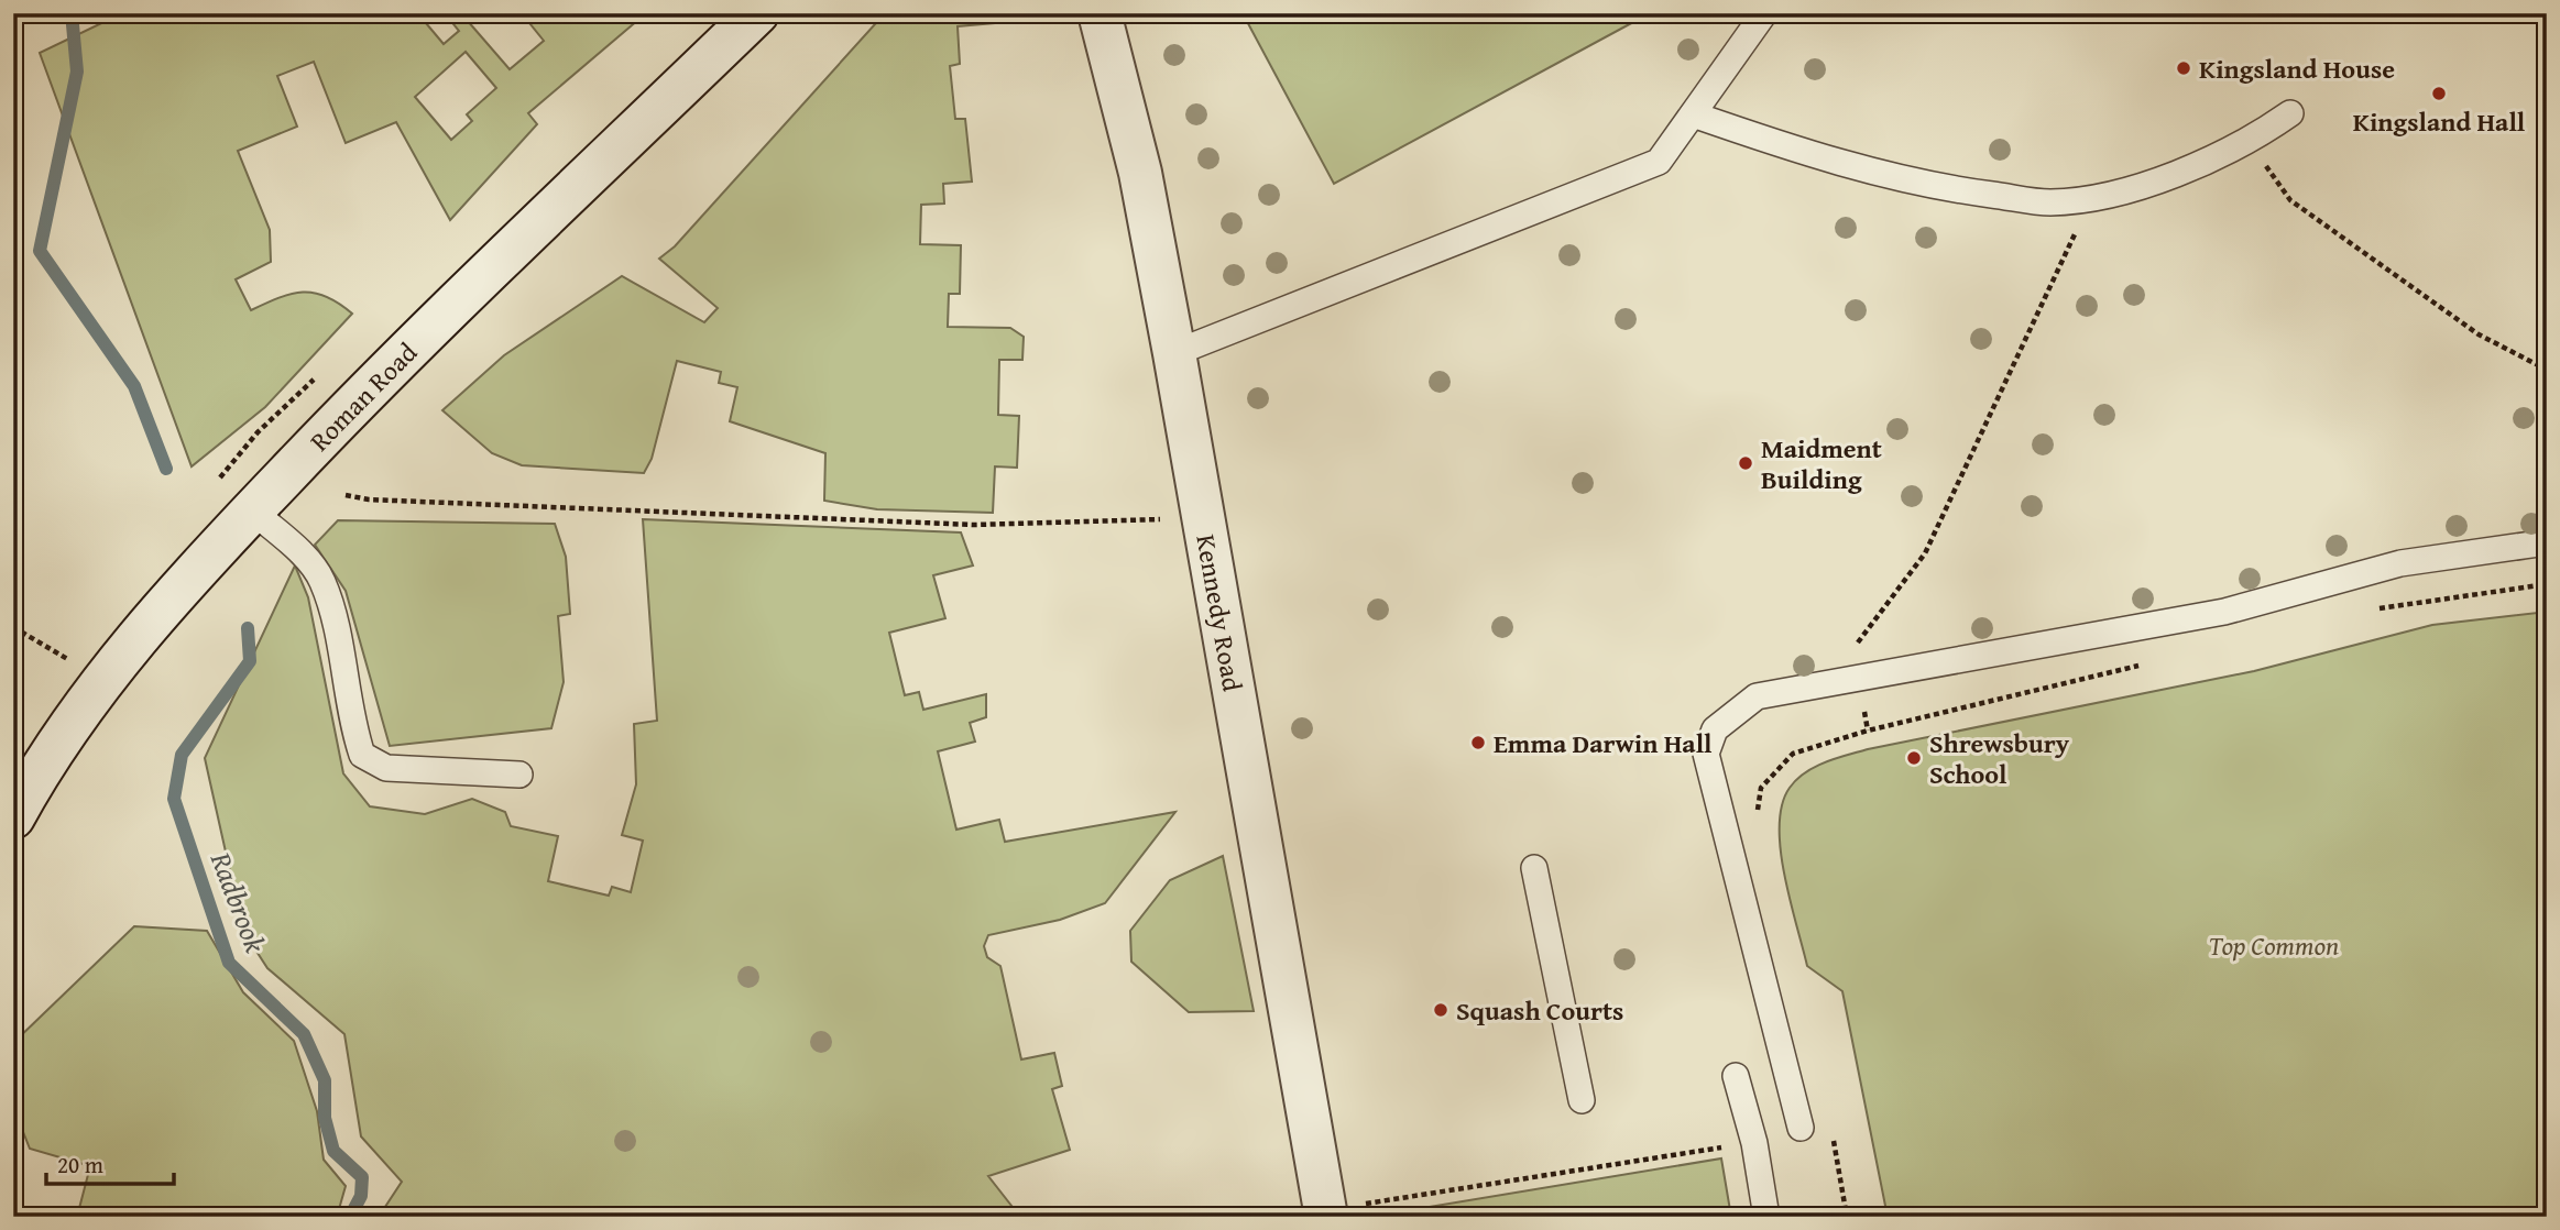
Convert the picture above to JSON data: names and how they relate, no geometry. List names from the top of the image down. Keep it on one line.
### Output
{"streets":{"street":["Roman Road","Kennedy Road"]},"water":["Radbrook"],"parks":["Top Common"],"places":["Kingsland House","Kingsland Hall","Maidment Building","Emma Darwin Hall","Shrewsbury School","Squash Courts"],"scale_bar":"20 m"}
